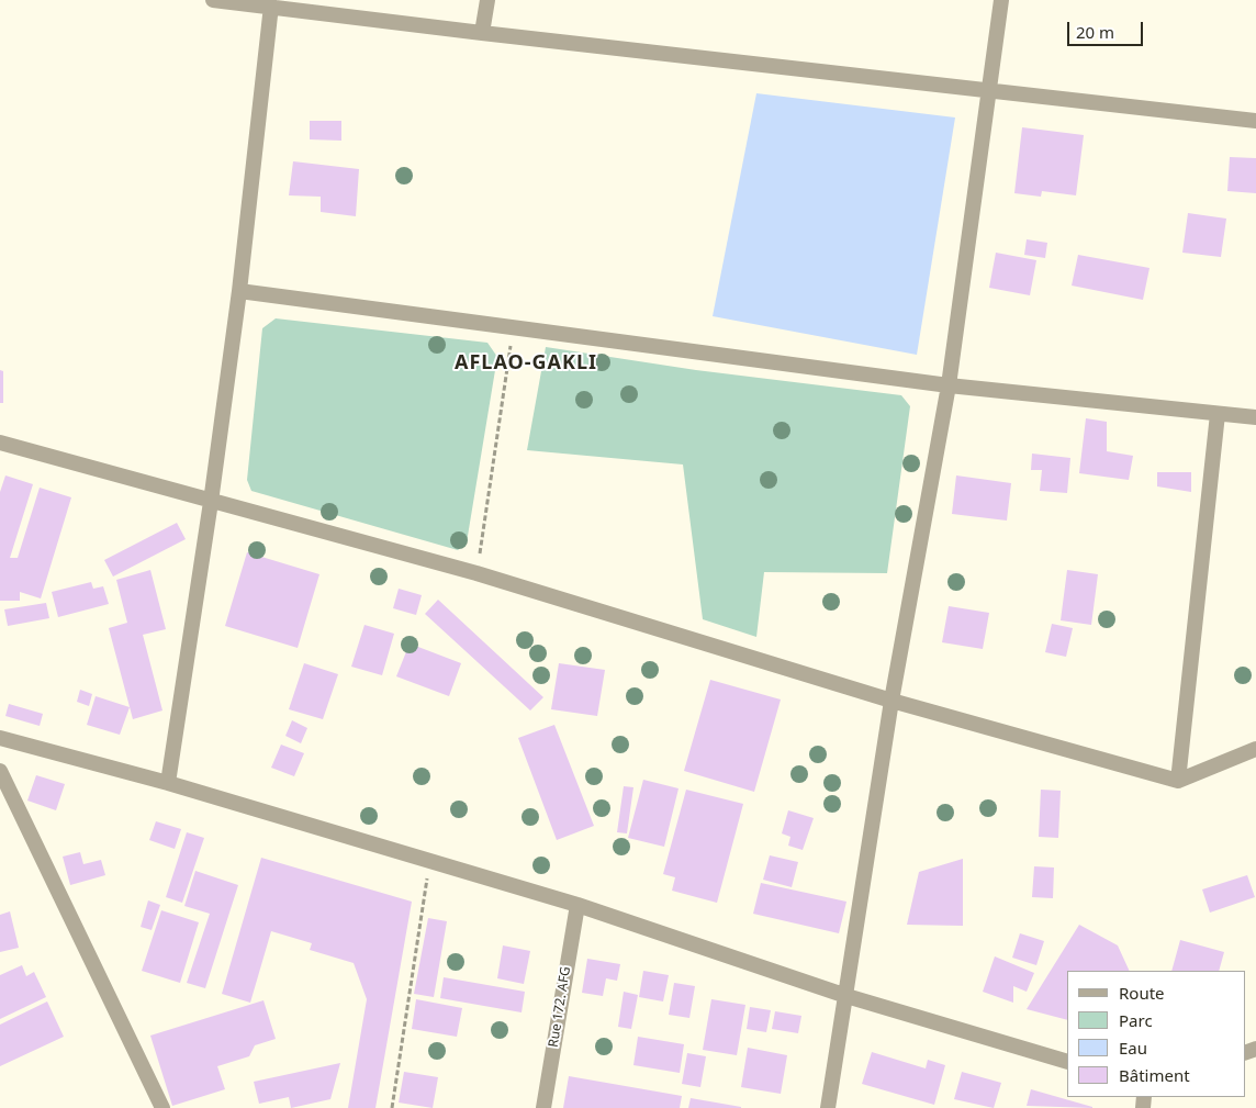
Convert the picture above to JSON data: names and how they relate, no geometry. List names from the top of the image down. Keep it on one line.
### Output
{"streets":{"street":["Rue 172. AFG"]},"districts":["AFLAO-GAKLI"],"legend":["Route","Parc","Eau","Bâtiment"],"scale_bar":"20 m"}
